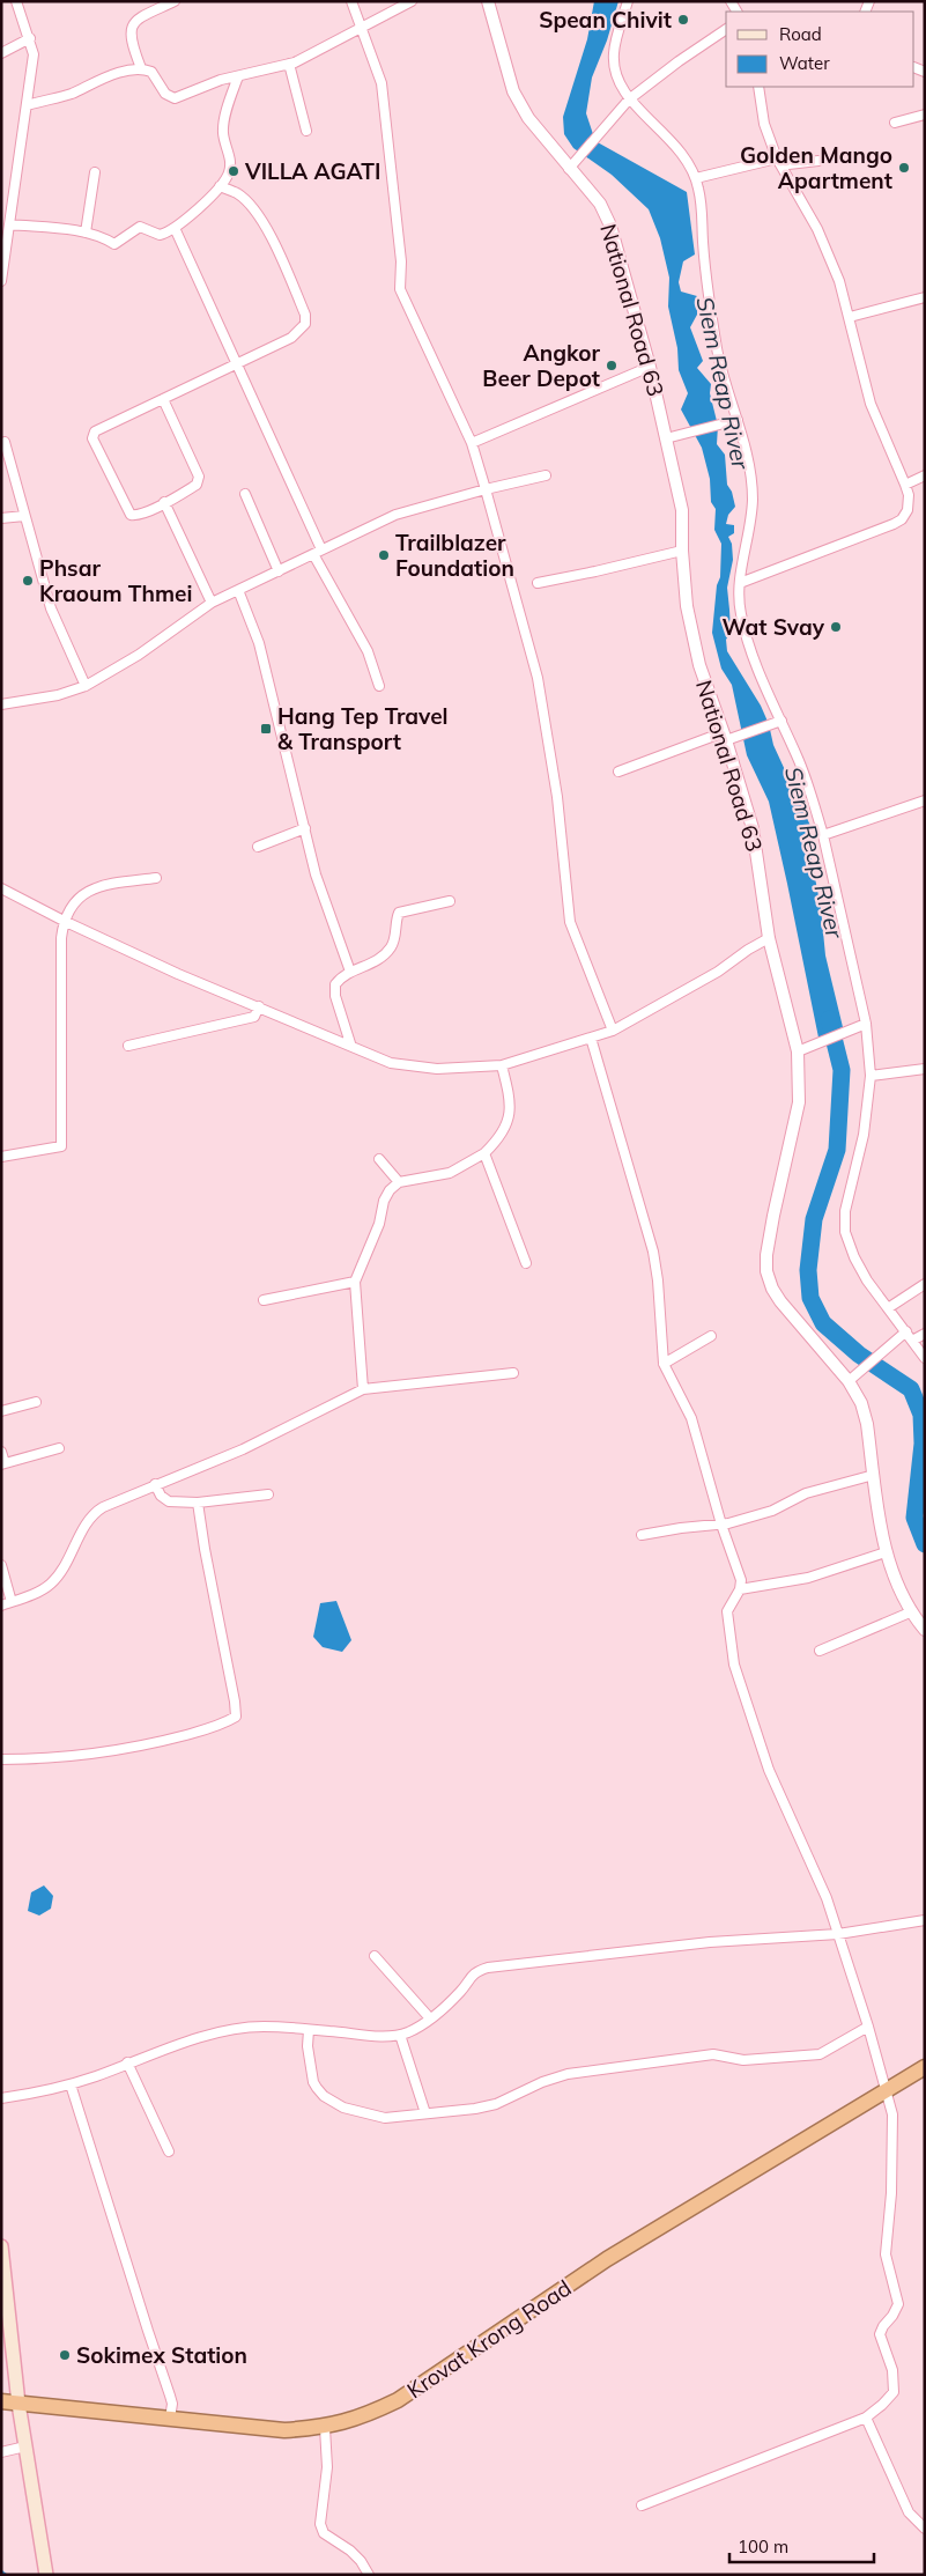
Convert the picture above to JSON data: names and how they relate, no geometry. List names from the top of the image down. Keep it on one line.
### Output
{"streets":{"highway":["Krovat Krong Road"],"street":["National Road 63"]},"water":["Siem Reap River"],"places":{"other":["Spean Chivit","Golden Mango Apartment","VILLA AGATI","Angkor Beer Depot","Trailblazer Foundation","Phsar Kraoum Thmei","Wat Svay","Sokimex Station"],"transit":["Hang Tep Travel & Transport"]},"legend":["Road","Water"],"scale_bar":"100 m"}
